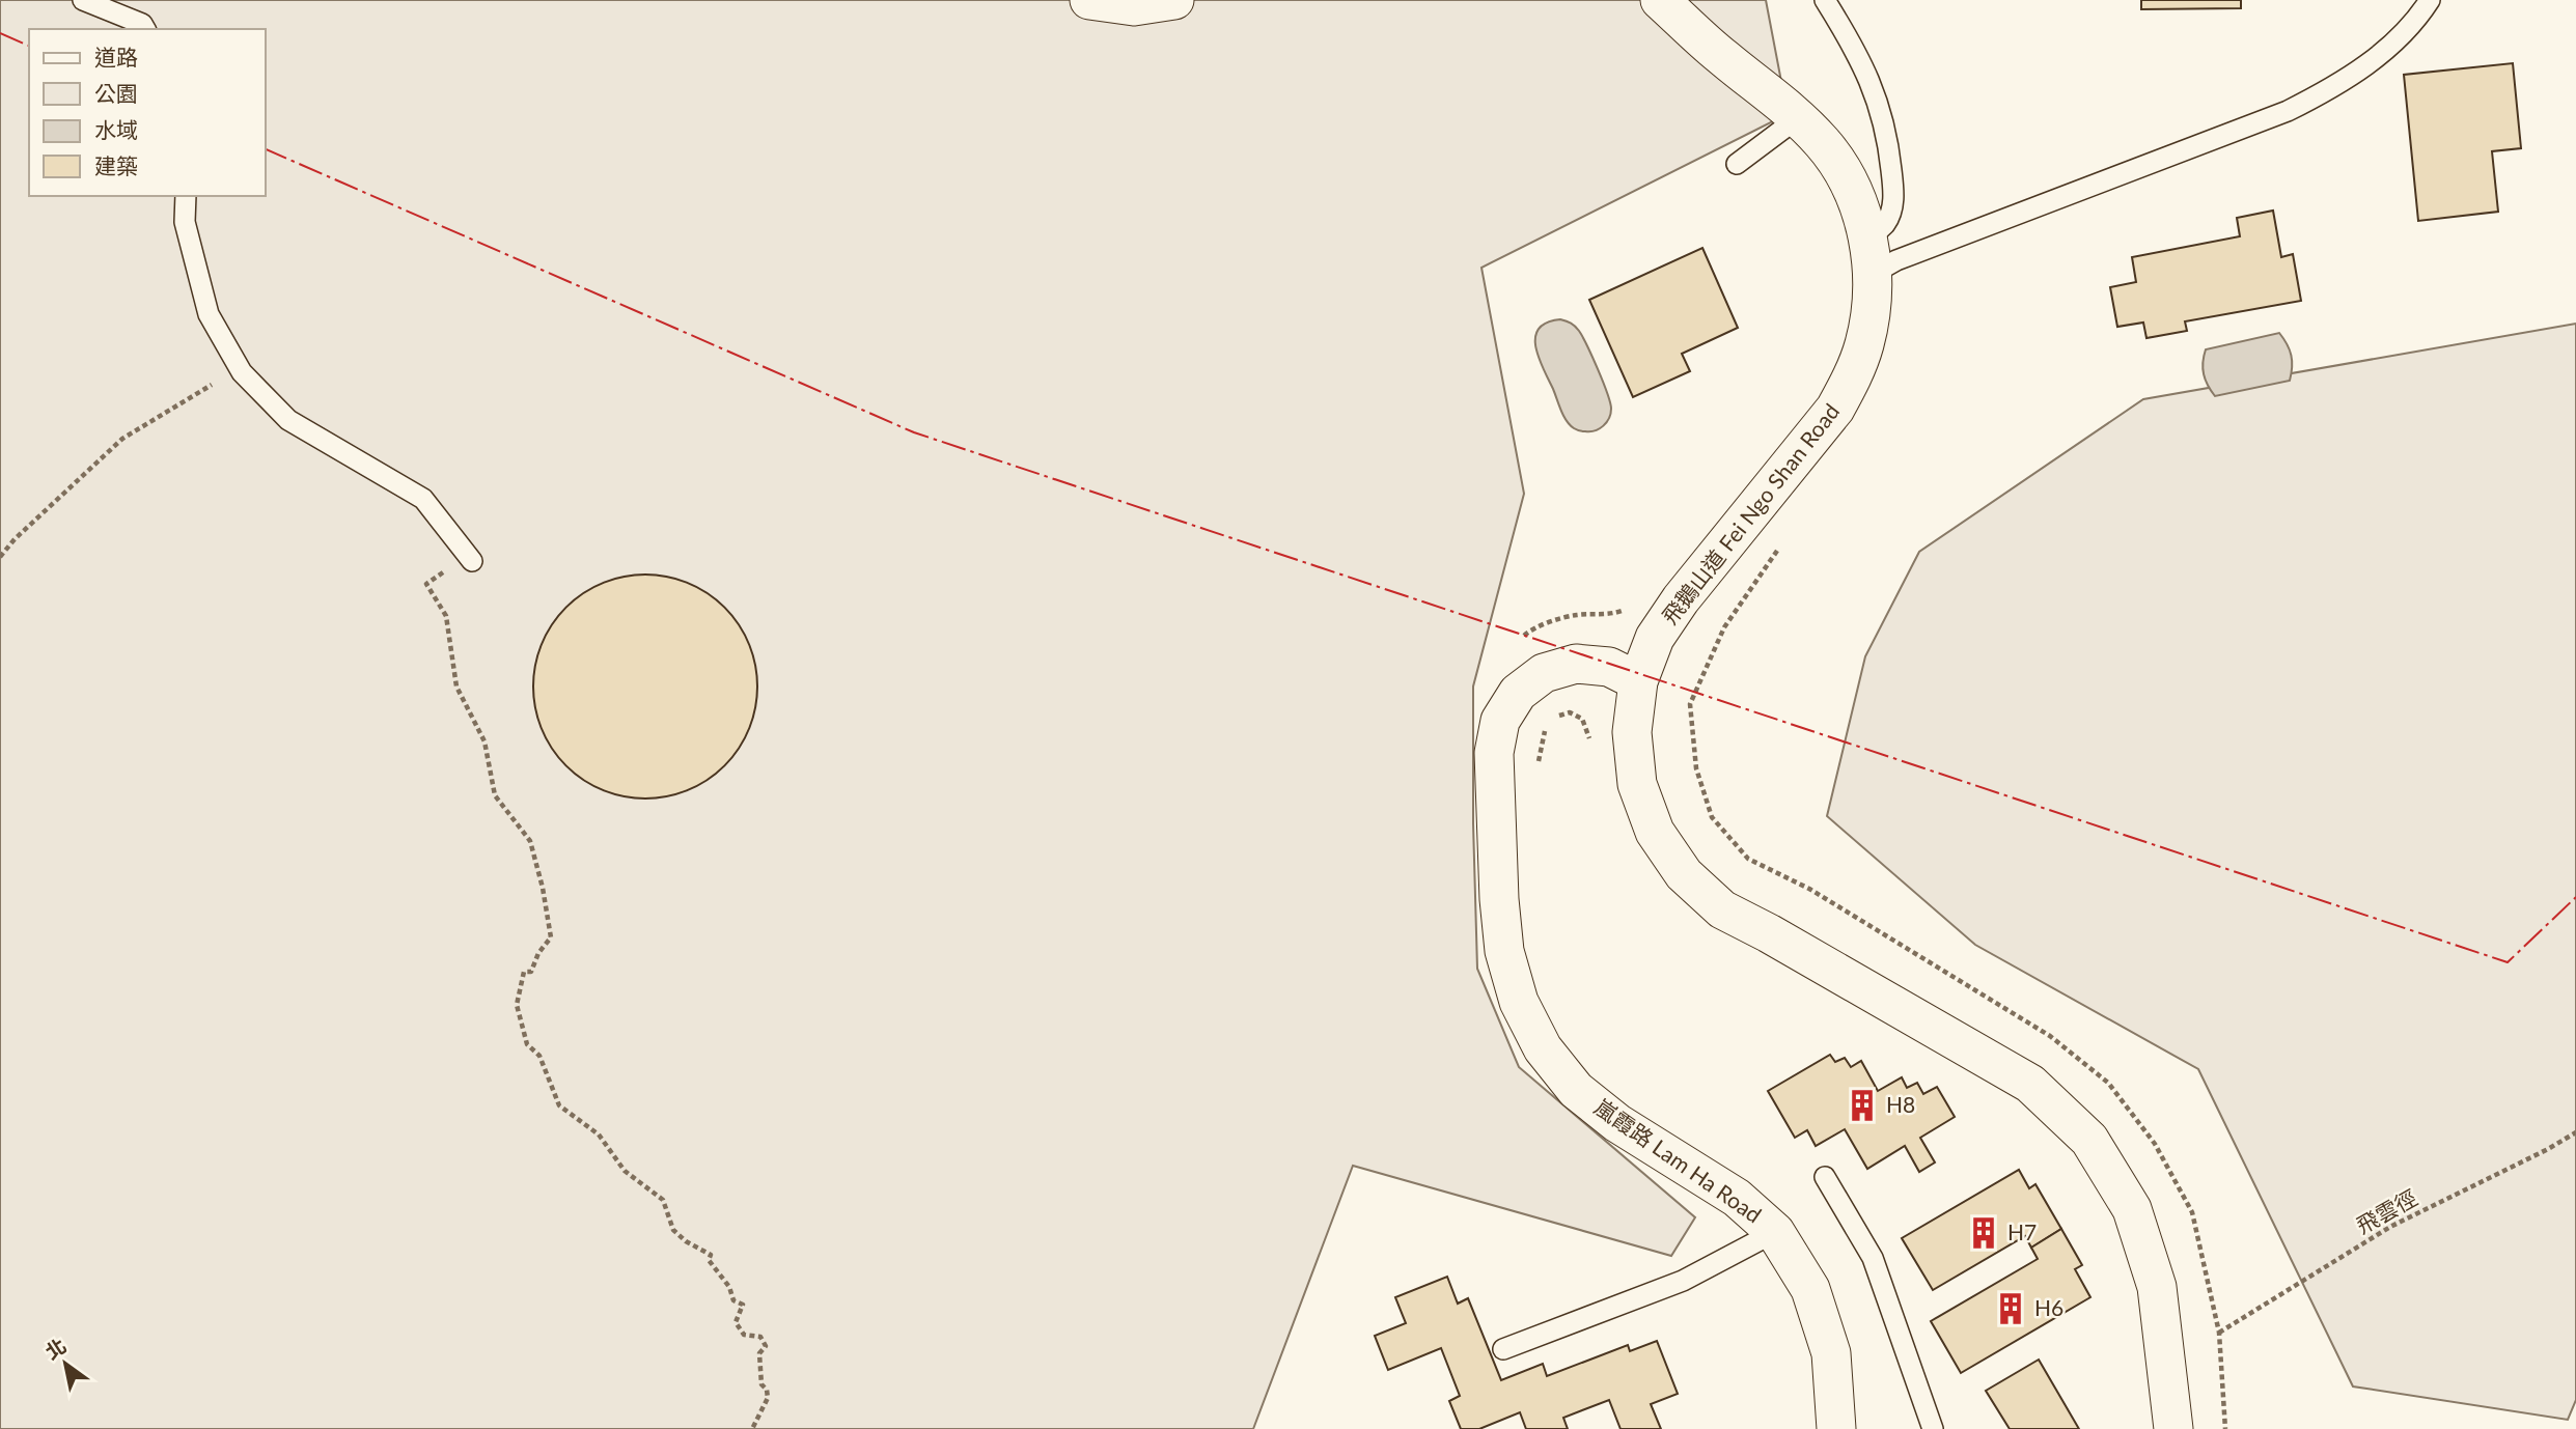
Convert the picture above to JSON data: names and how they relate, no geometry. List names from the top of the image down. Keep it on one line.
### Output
{"streets":{"street":["飛鵝山道 Fei Ngo Shan Road","嵐霞路 Lam Ha Road"],"path":["飛雲徑"]},"crossings":[["飛鵝山道 Fei Ngo Shan Road","嵐霞路 Lam Ha Road"]],"places":{"building":["H8","H7","H6"]},"legend":["道路","公園","水域","建築"],"north":"top left"}
